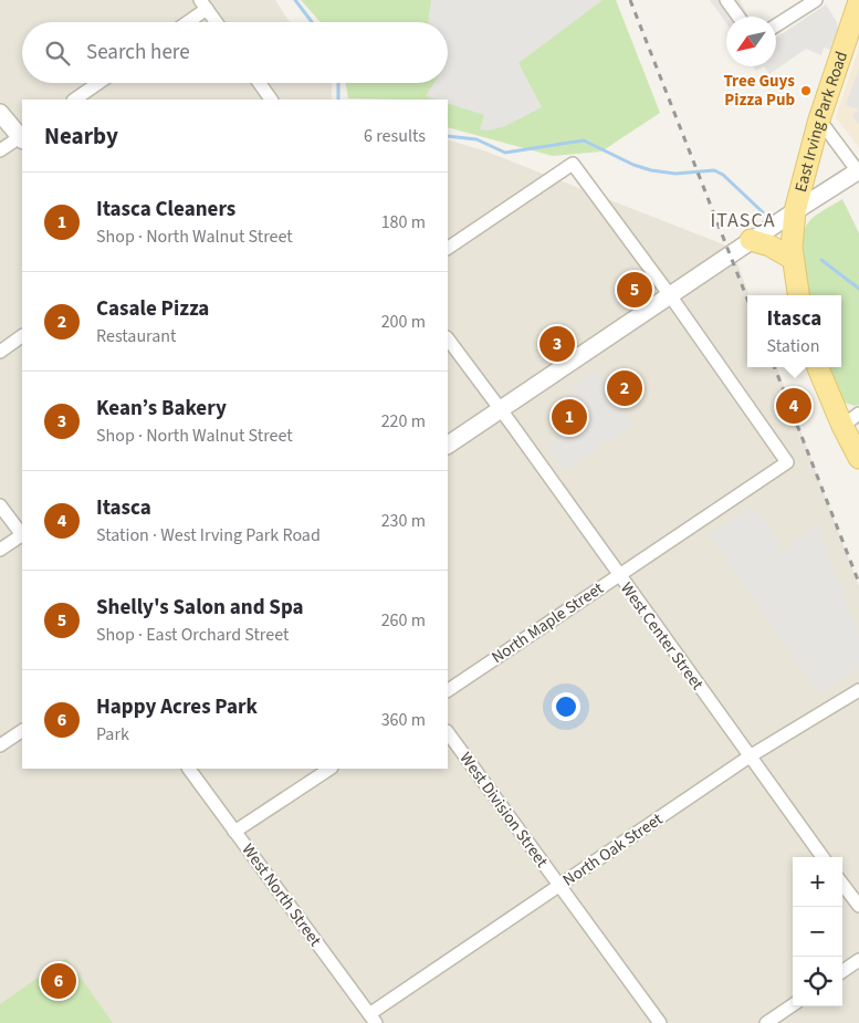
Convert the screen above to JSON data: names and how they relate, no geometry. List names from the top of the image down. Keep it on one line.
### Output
{"streets":{"main road":["East Irving Park Road"],"street":["North Maple Street","West Center Street","West Division Street","North Oak Street","West North Street"]},"crossings":[["North Maple Street","West Center Street"],["West Center Street","North Oak Street"],["West Division Street","North Oak Street"],["North Oak Street","West North Street"]],"districts":["ITASCA"],"places":["Tree Guys Pizza Pub"],"north":"bottom left","page":{"search":"Search here","heading":["Nearby","6 results"],"list":[{"mark":"1","name":"Itasca Cleaners","note":"Shop · North Walnut Street","value":"180 m"},{"mark":"2","name":"Casale Pizza","note":"Restaurant","value":"200 m"},{"mark":"3","name":"Kean’s Bakery","note":"Shop · North Walnut Street","value":"220 m"},{"mark":"4","name":"Itasca","note":"Station · West Irving Park Road","value":"230 m"},{"mark":"5","name":"Shelly's Salon and Spa","note":"Shop · East Orchard Street","value":"260 m"},{"mark":"6","name":"Happy Acres Park","note":"Park","value":"360 m"}],"pins":["5","3","2","4","1","6"],"popup":["Itasca","Station"],"map_buttons":["+","−"]}}
